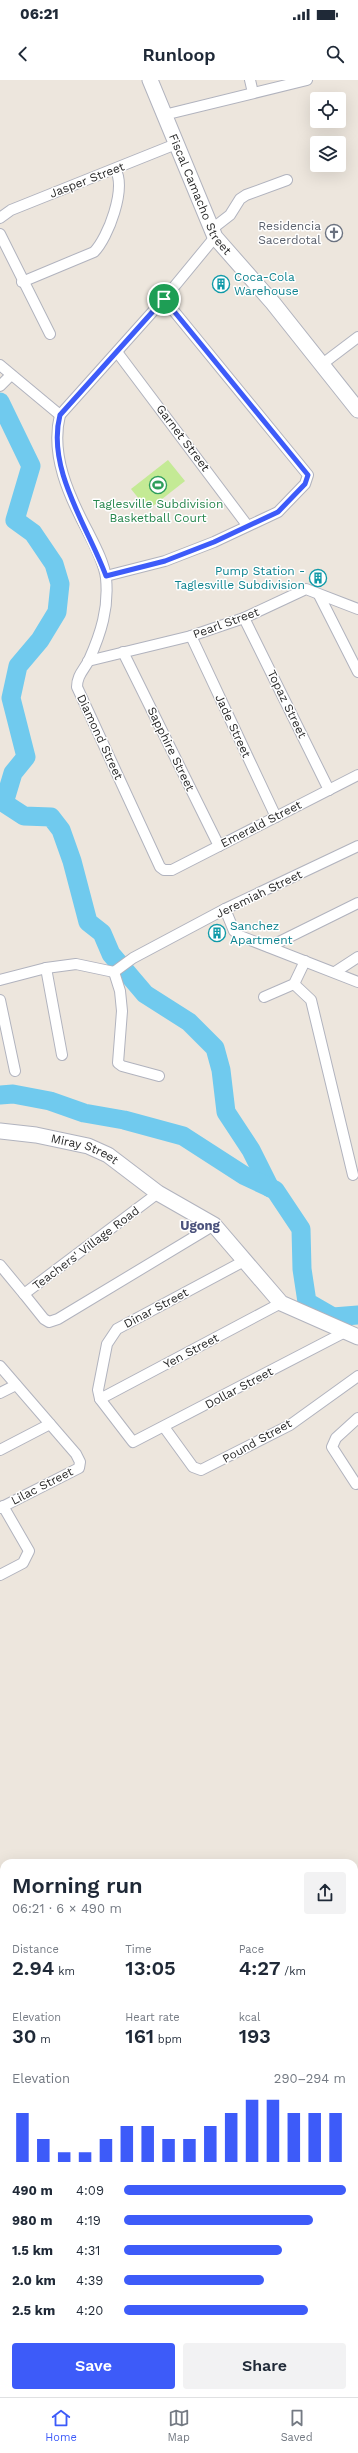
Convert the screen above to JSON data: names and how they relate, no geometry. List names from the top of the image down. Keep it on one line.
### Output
{"streets":{"street":["Jasper Street","Fiscal Camacho Street","Garnet Street","Pearl Street","Topaz Street","Jade Street","Diamond Street","Sapphire Street","Emerald Street","Jeremiah Street","Miray Street","Teachers' Village Road","Dinar Street","Yen Street","Dollar Street","Pound Street","Lilac Street"]},"crossings":[["Jasper Street","Fiscal Camacho Street"],["Pearl Street","Topaz Street"],["Pearl Street","Jade Street"],["Pearl Street","Diamond Street"],["Pearl Street","Sapphire Street"],["Topaz Street","Emerald Street"],["Jade Street","Emerald Street"],["Diamond Street","Emerald Street"],["Sapphire Street","Emerald Street"],["Miray Street","Teachers' Village Road"],["Miray Street","Dinar Street"],["Miray Street","Yen Street"],["Dinar Street","Yen Street"],["Dinar Street","Dollar Street"],["Yen Street","Dollar Street"],["Dollar Street","Pound Street"]],"districts":["Ugong"],"places":{"church":["Residencia Sacerdotal"],"building":["Coca-Cola Warehouse","Pump Station - Taglesville Subdivision","Sanchez Apartment"],"sports":["Taglesville Subdivision Basketball Court"]},"page":{"status":"06:21","header":"Runloop","heading":["Morning run","06:21 · 6 × 490 m"],"stats":[["Distance","2.94 km"],["Time","13:05"],["Pace","4:27 /km"],["Elevation","30 m"],["Heart rate","161 bpm"],["kcal","193"]],"chart":["Elevation","290–294 m"],"list":[{"name":"490 m","note":"4:09"},{"name":"980 m","note":"4:19"},{"name":"1.5 km","note":"4:31"},{"name":"2.0 km","note":"4:39"},{"name":"2.5 km","note":"4:20"}],"buttons":["Save","Share"],"tabs":["Home","Map","Saved"]}}
